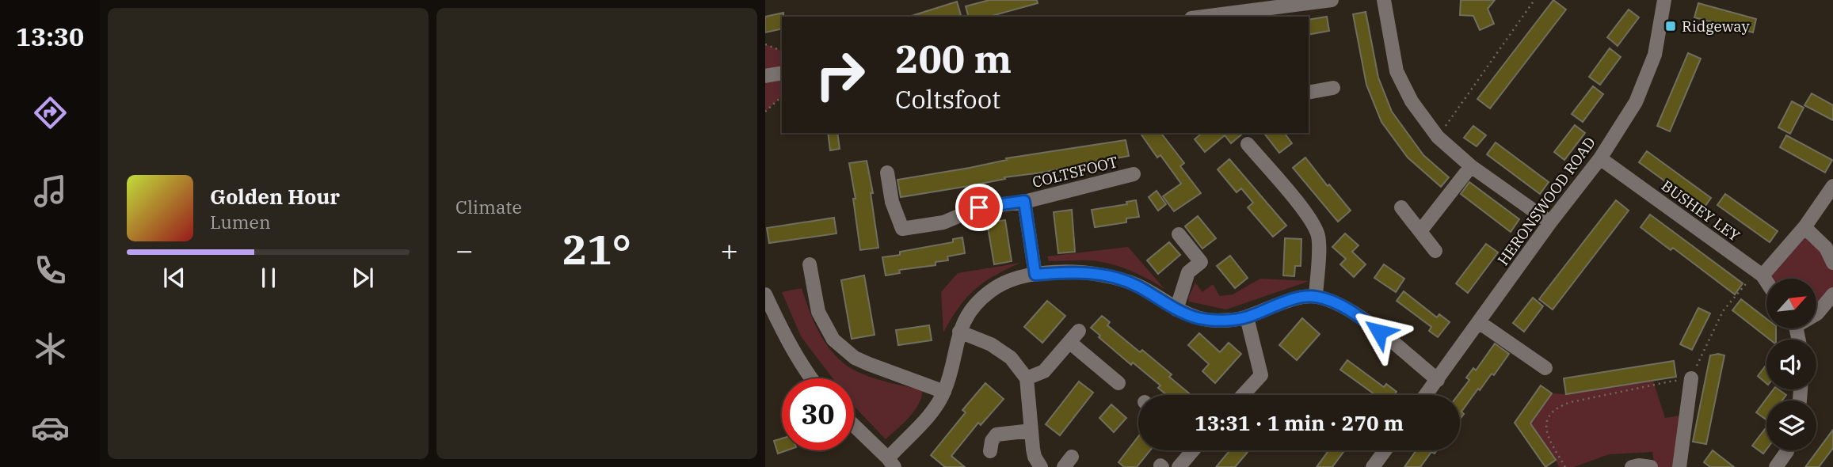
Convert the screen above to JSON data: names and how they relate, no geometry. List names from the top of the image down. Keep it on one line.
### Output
{"streets":{"street":["COLTSFOOT","HERONSWOOD ROAD","BUSHEY LEY"]},"crossings":[["HERONSWOOD ROAD","BUSHEY LEY"]],"places":{"transit":["Ridgeway"]},"north":"top right","page":{"tabs":"13:30","tile":"Climate","turn":["200 m","Coltsfoot"],"song":["Golden Hour","Lumen"],"heat":["−","21°","+"],"limit":"30","trip":"13:31 · 1 min · 270 m"}}
